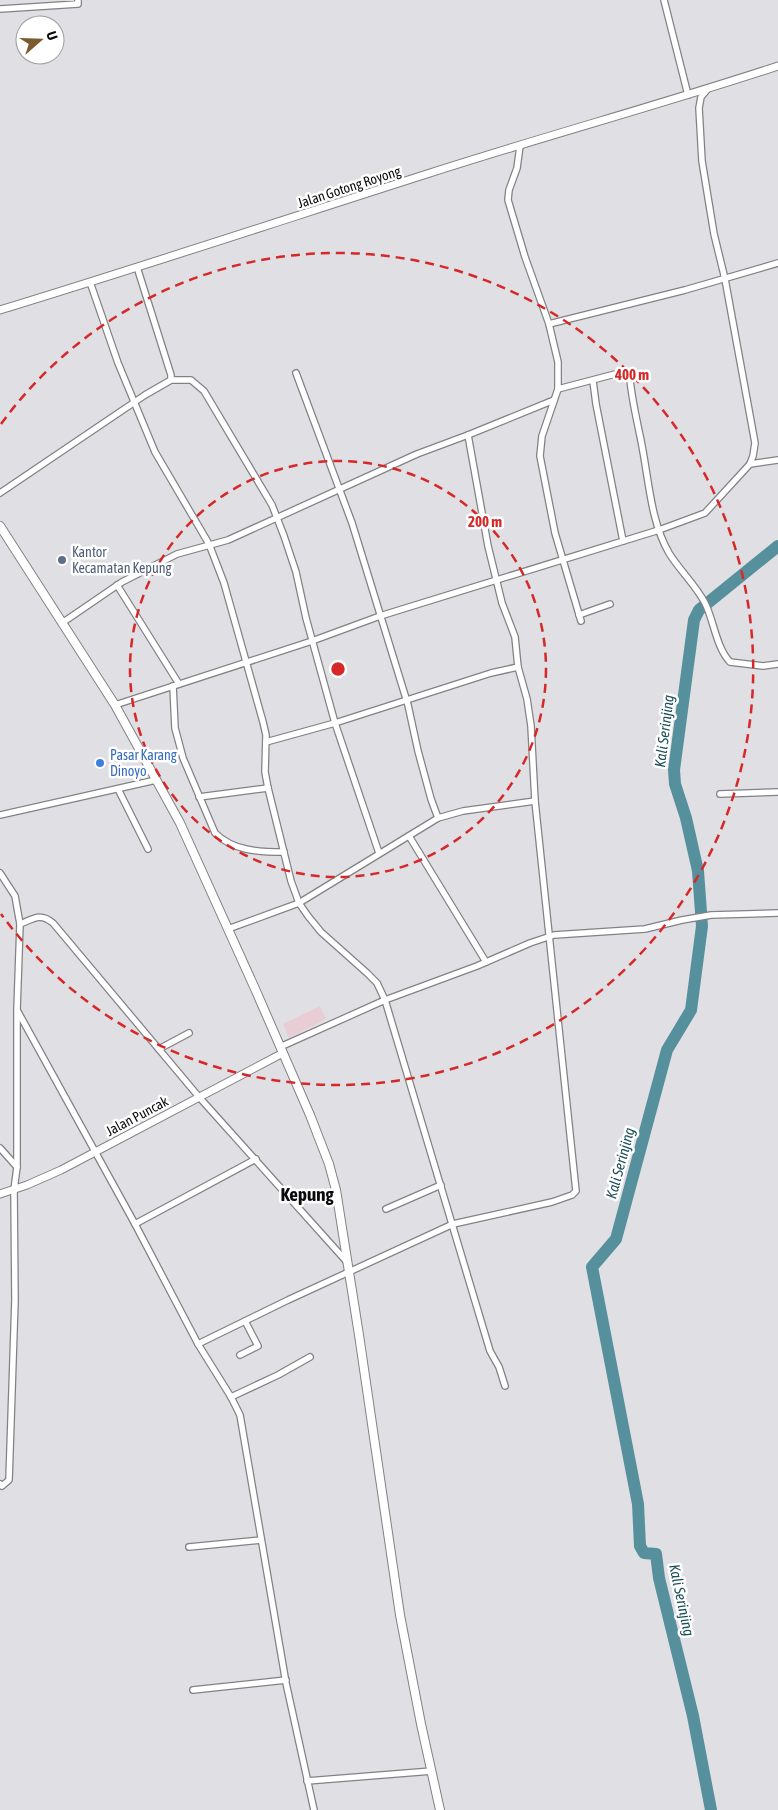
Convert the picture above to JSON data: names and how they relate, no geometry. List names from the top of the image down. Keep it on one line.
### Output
{"streets":{"street":["Jalan Gotong Royong","Jalan Puncak"]},"districts":["Kepung"],"water":["Kali Serinjing"],"places":["Kantor Kecamatan Kepung","Pasar Karang Dinoyo"],"north":"right","rings":["400 m","200 m"]}
